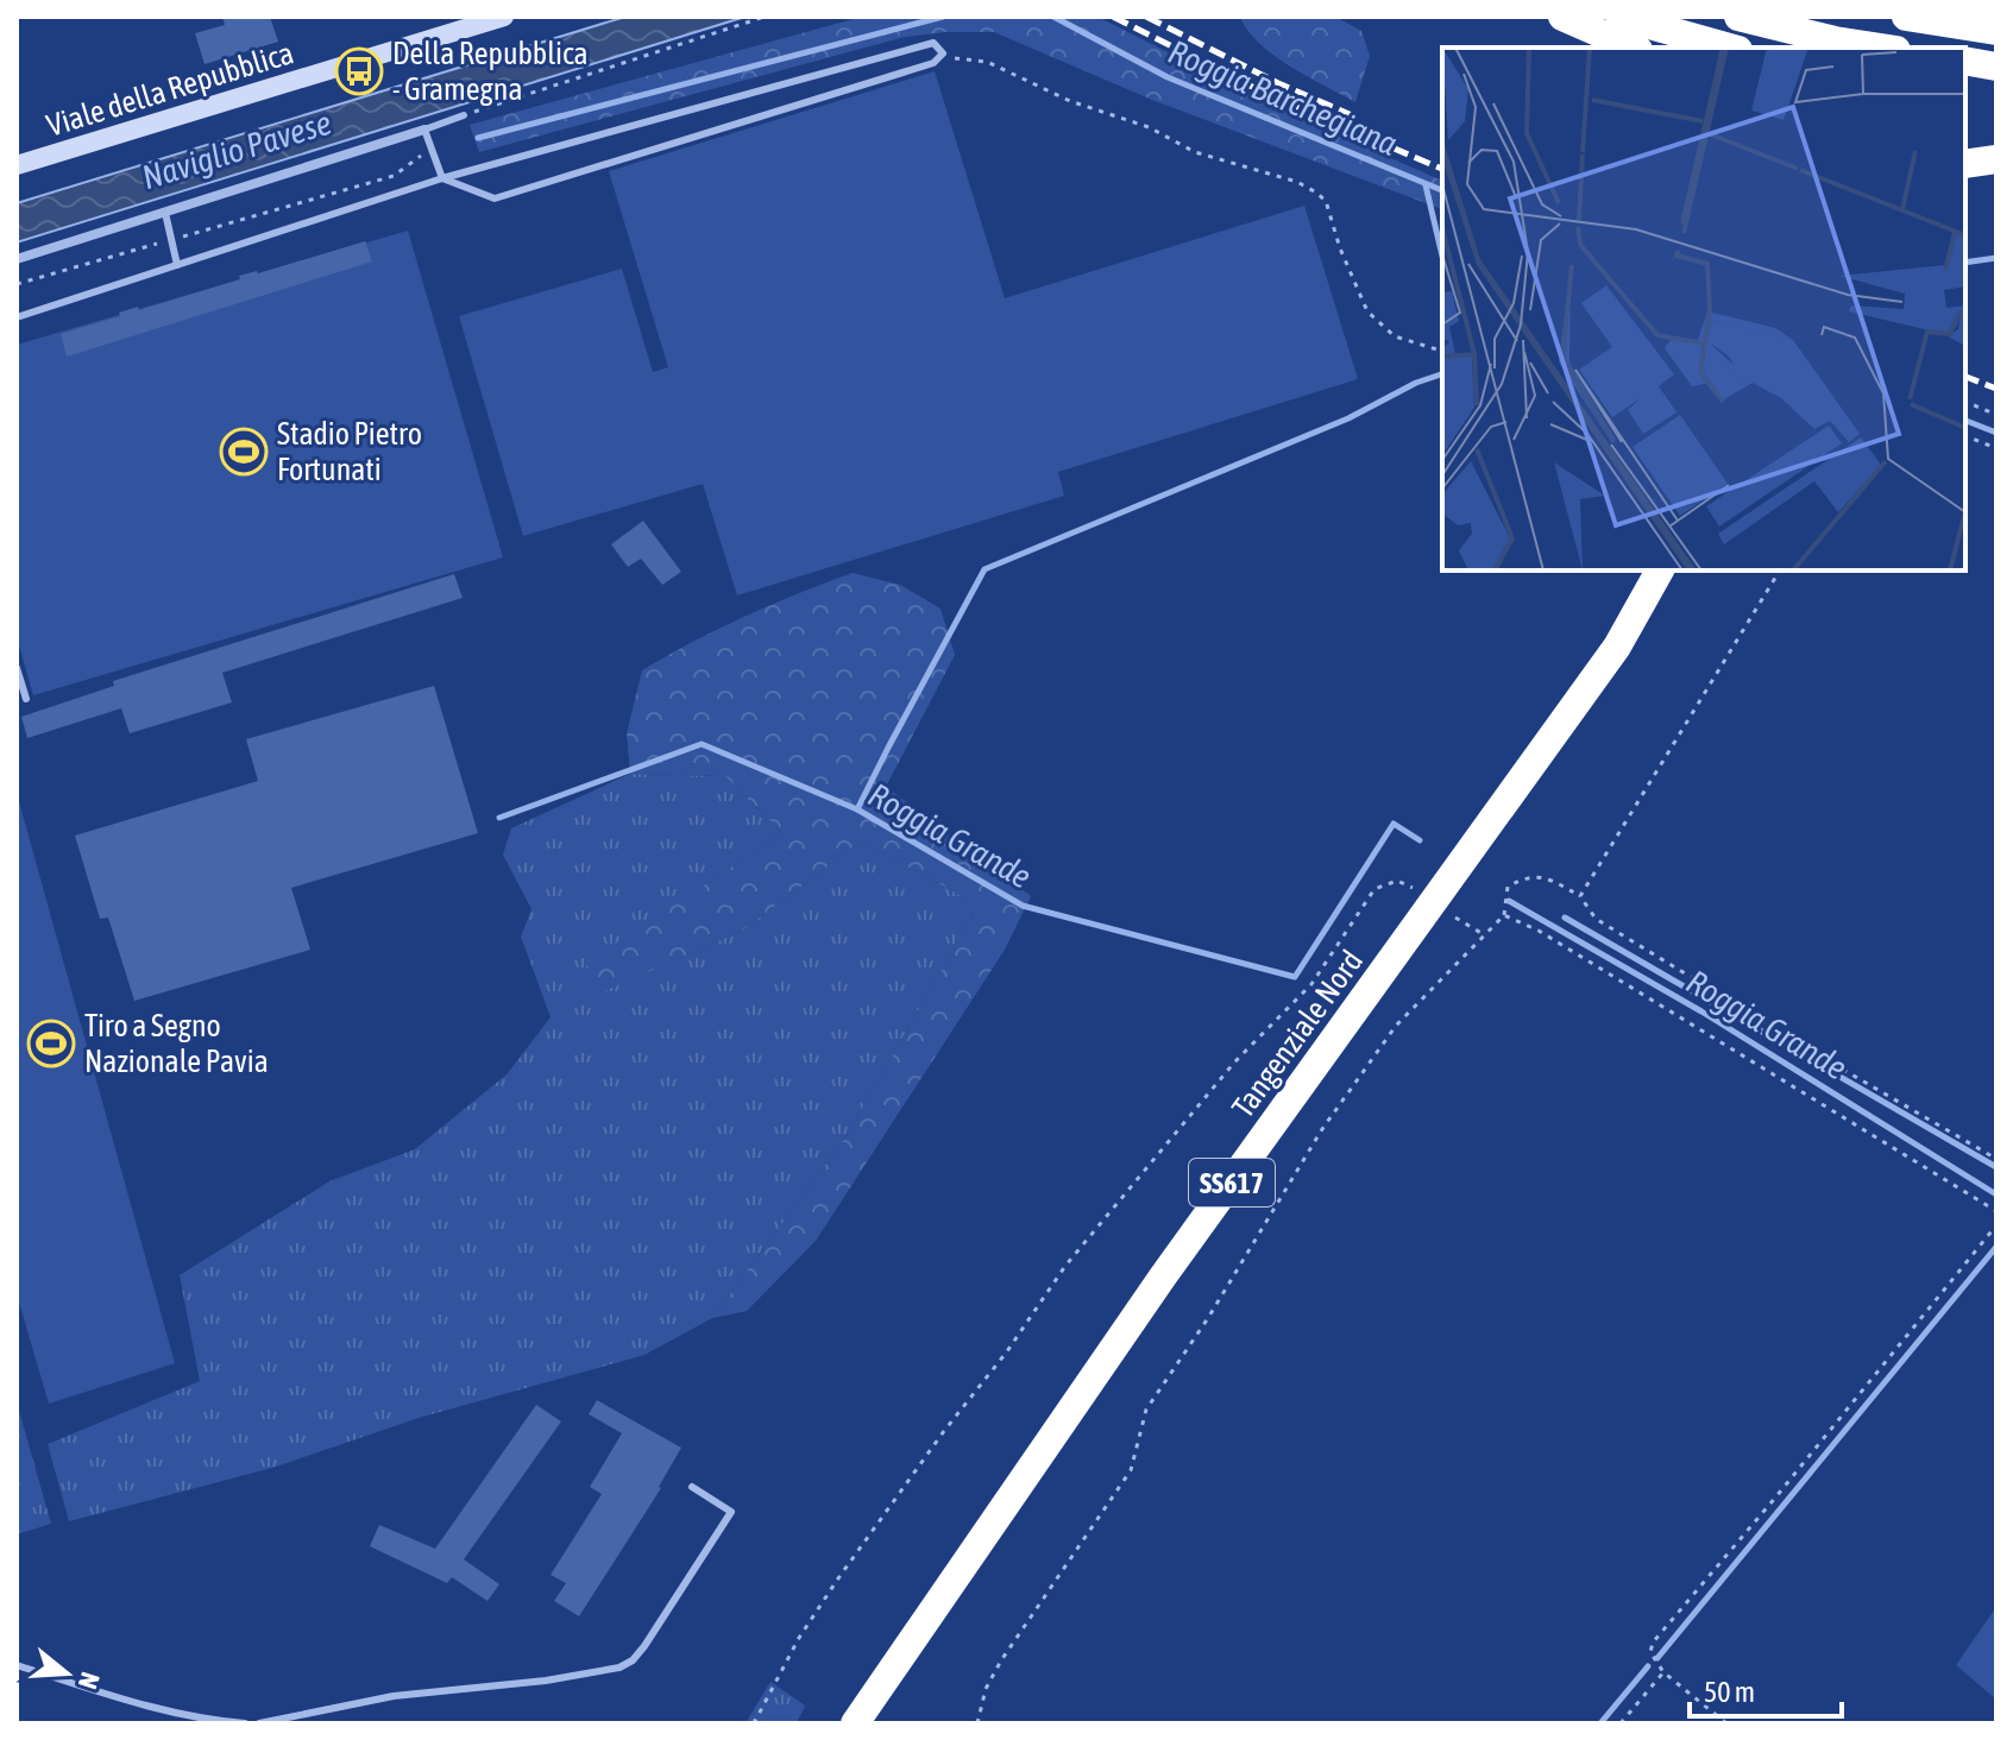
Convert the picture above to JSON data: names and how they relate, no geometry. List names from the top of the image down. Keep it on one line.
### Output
{"streets":{"highway":["Tangenziale Nord","SS617"],"street":["Viale della Repubblica"]},"water":["Roggia Barchegiana","Naviglio Pavese","Roggia Grande"],"places":{"bus stop":["Della Repubblica - Gramegna"],"sports":["Stadio Pietro Fortunati","Tiro a Segno Nazionale Pavia"]},"scale_bar":"50 m","north":"right"}
